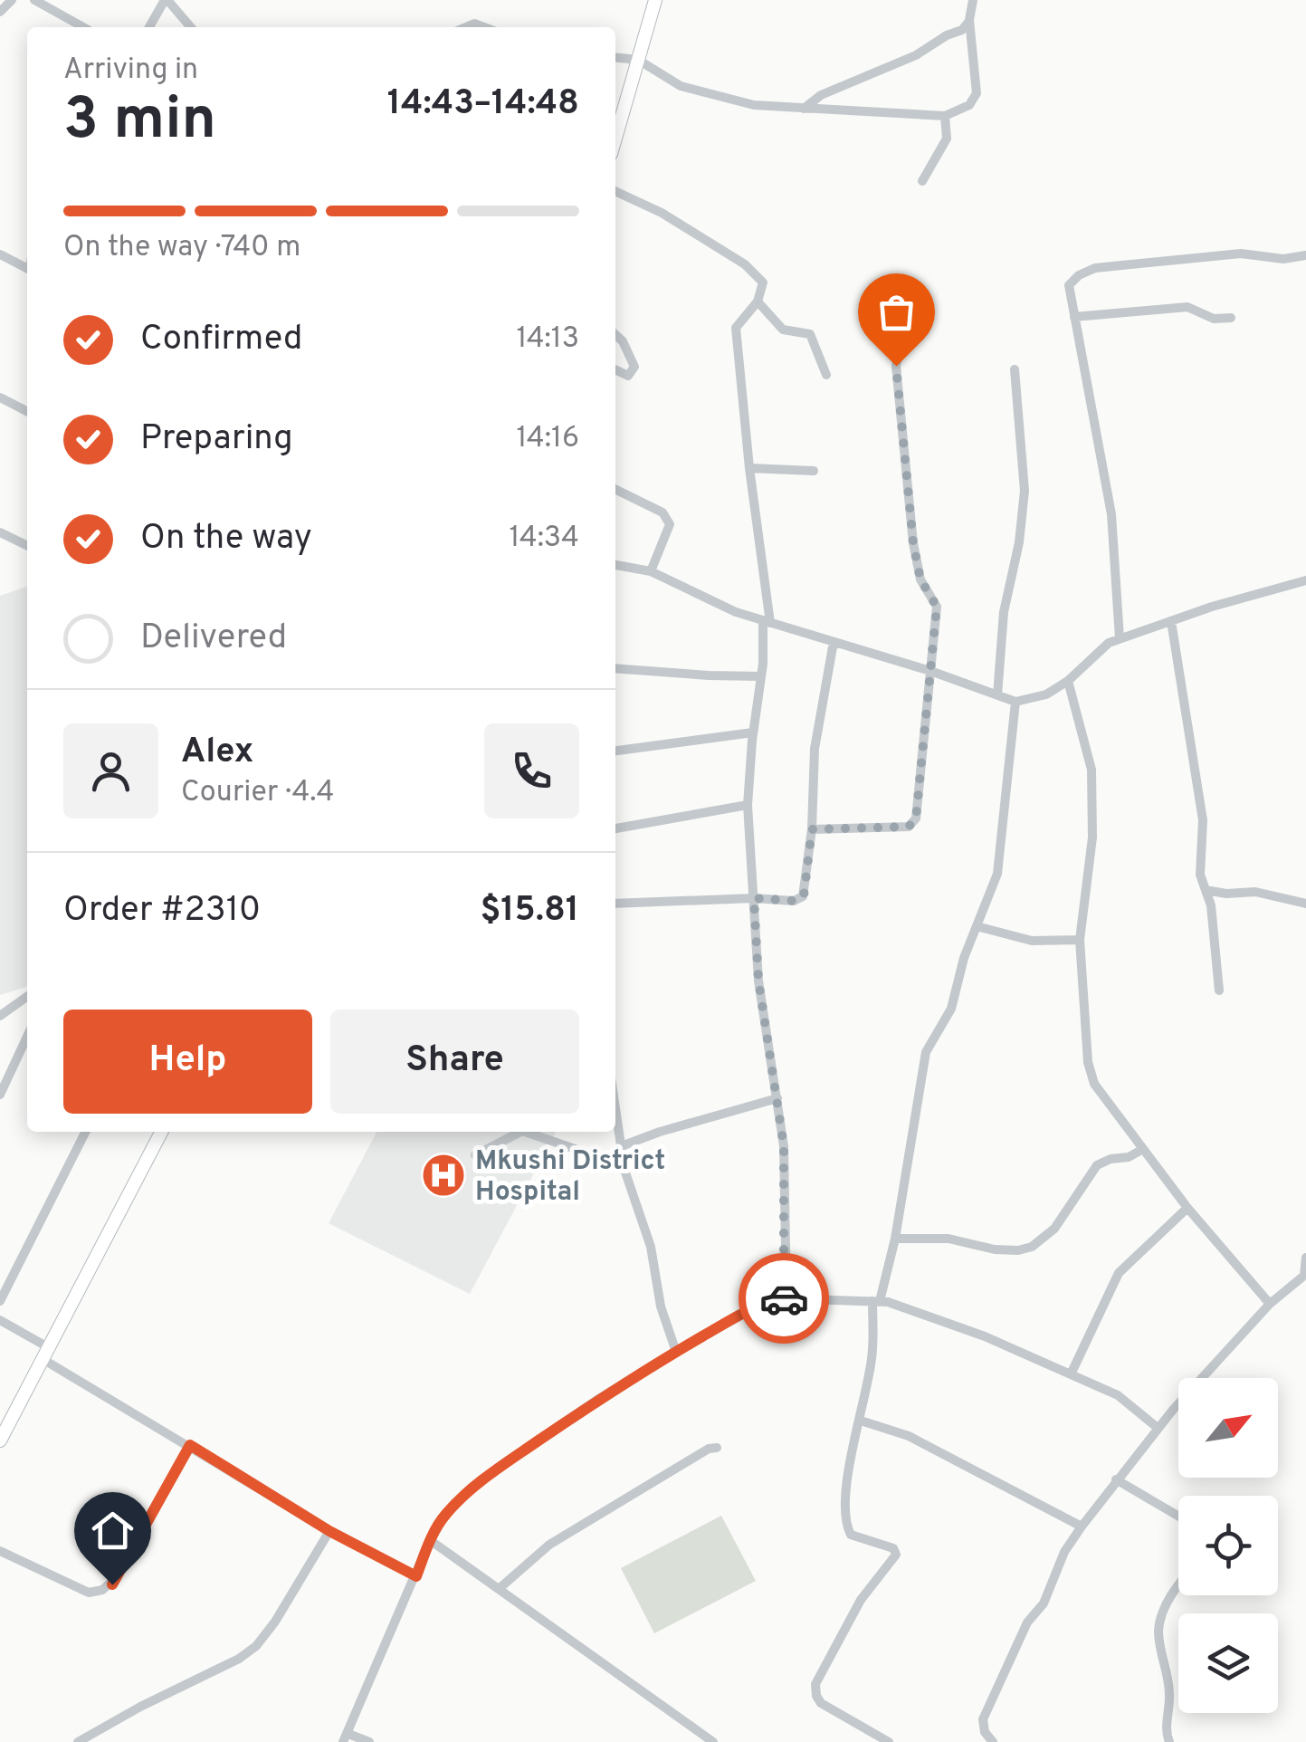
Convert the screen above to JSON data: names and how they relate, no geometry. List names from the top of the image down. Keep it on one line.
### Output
{"places":{"hospital":["Mkushi District Hospital"]},"north":"top right","page":{"heading":["3 min","Arriving in","14:43–14:48"],"panel":["Alex","Courier · 4.4","Order #2310","$15.81"],"bar":"On the way · 740 m","list":[["Confirmed","14:13"],["Preparing","14:16"],["On the way","14:34"],"Delivered"],"buttons":["Help","Share"]}}
